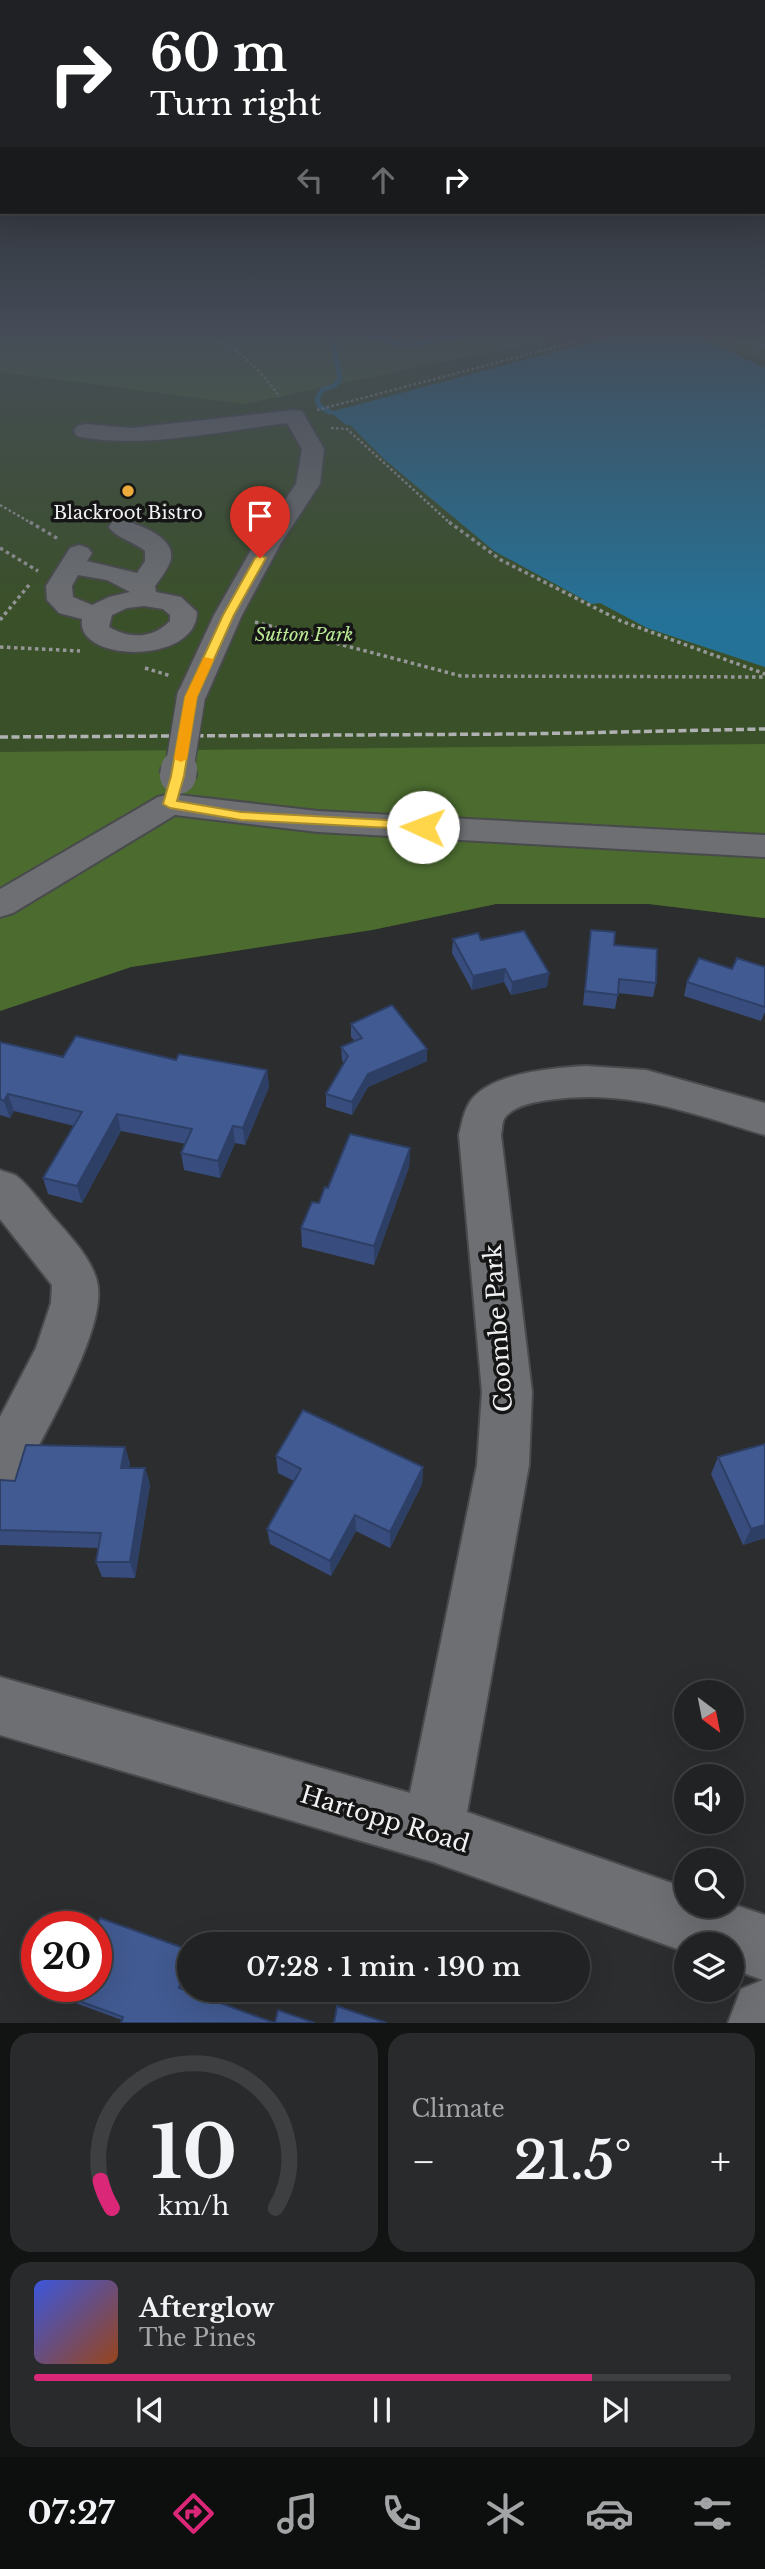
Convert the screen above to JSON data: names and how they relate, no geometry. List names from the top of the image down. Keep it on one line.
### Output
{"streets":{"street":["Coombe Park","Hartopp Road"]},"crossings":[["Coombe Park","Hartopp Road"]],"parks":["Sutton Park"],"places":["Blackroot Bistro"],"north":"bottom right","page":{"turn":["60 m","Turn right"],"limit":"20","trip":"07:28 · 1 min · 190 m","tile":"Climate","heat":["−","21.5°","+"],"song":["Afterglow","The Pines"],"tabs":"07:27","gauge":["10","km/h"]}}
